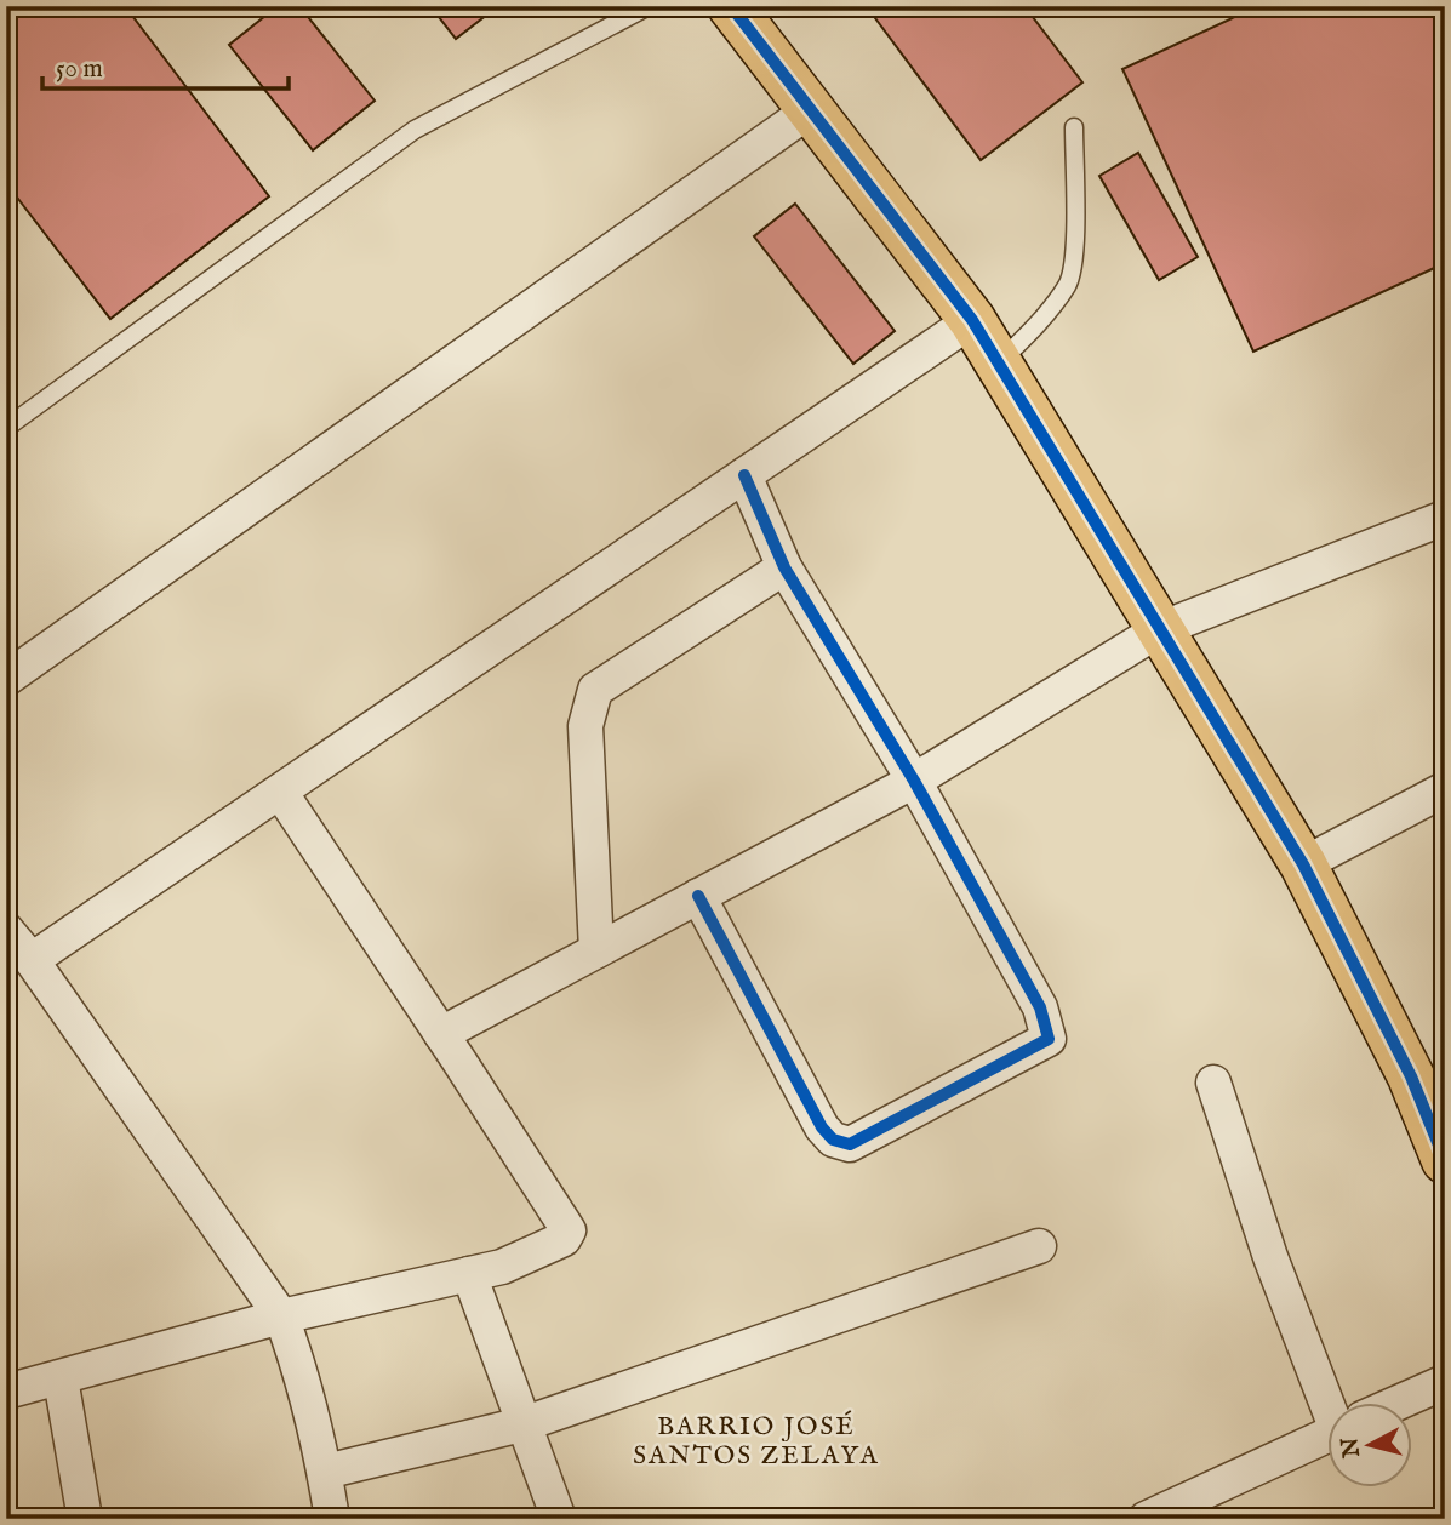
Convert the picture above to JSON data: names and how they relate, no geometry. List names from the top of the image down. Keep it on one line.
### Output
{"districts":["BARRIO JOSÉ SANTOS ZELAYA"],"scale_bar":"50 m","north":"left"}
